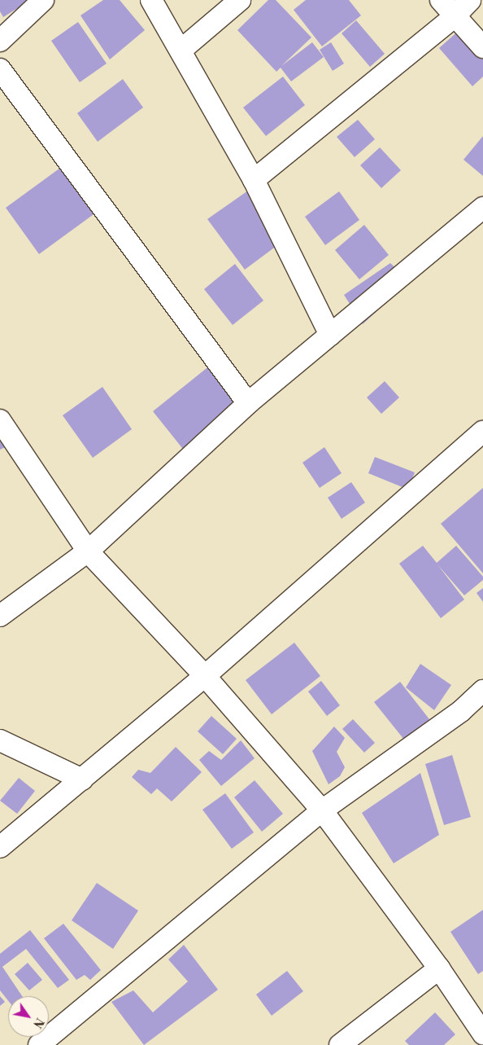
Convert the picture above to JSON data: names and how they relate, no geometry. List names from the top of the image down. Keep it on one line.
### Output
{"north":"bottom right"}
